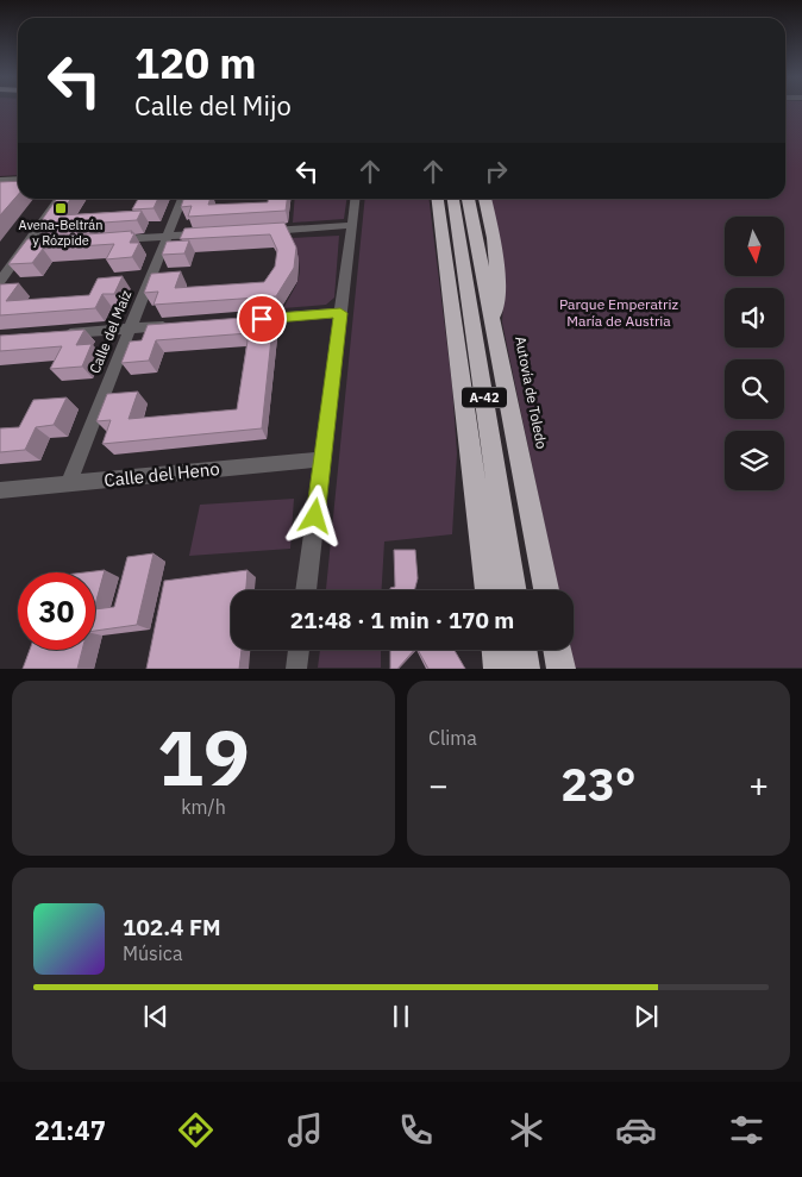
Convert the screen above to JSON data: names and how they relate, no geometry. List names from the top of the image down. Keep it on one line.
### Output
{"streets":{"highway":["Autovía de Toledo","A-42"],"street":["Calle del Maíz","Calle del Heno"]},"crossings":[["Calle del Maíz","Calle del Heno"]],"parks":["Parque Emperatriz María de Austria"],"places":{"transit":["Avena-Beltrán y Rózpide"]},"north":"bottom","page":{"turn":["120 m","Calle del Mijo"],"limit":"30","trip":"21:48 · 1 min · 170 m","tile":[["19","km/h"],"Clima"],"heat":["−","23°","+"],"song":["102.4 FM","Música"],"tabs":"21:47"}}
